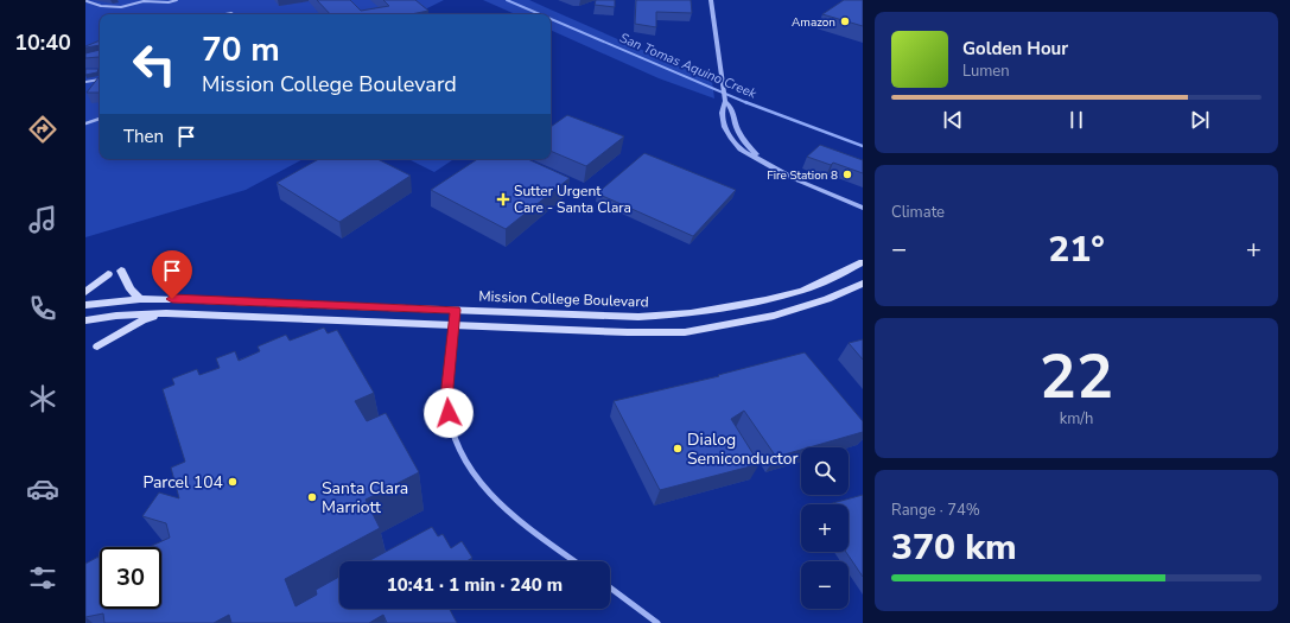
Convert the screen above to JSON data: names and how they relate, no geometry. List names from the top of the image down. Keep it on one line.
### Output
{"streets":{"main road":["Mission College Boulevard"]},"water":["San Tomas Aquino Creek"],"places":{"other":["Amazon","Fire Station 8","Dialog Semiconductor","Parcel 104","Santa Clara Marriott"],"health":["Sutter Urgent Care - Santa Clara"]},"page":{"tabs":"10:40","turn":["70 m","Mission College Boulevard"],"song":["Golden Hour","Lumen"],"then":"Then","tile":["Climate",["22","km/h"],["Range · 74%","370 km"]],"heat":["−","21°","+"],"map_buttons":["+","−"],"limit":"30","trip":"10:41 · 1 min · 240 m"}}
